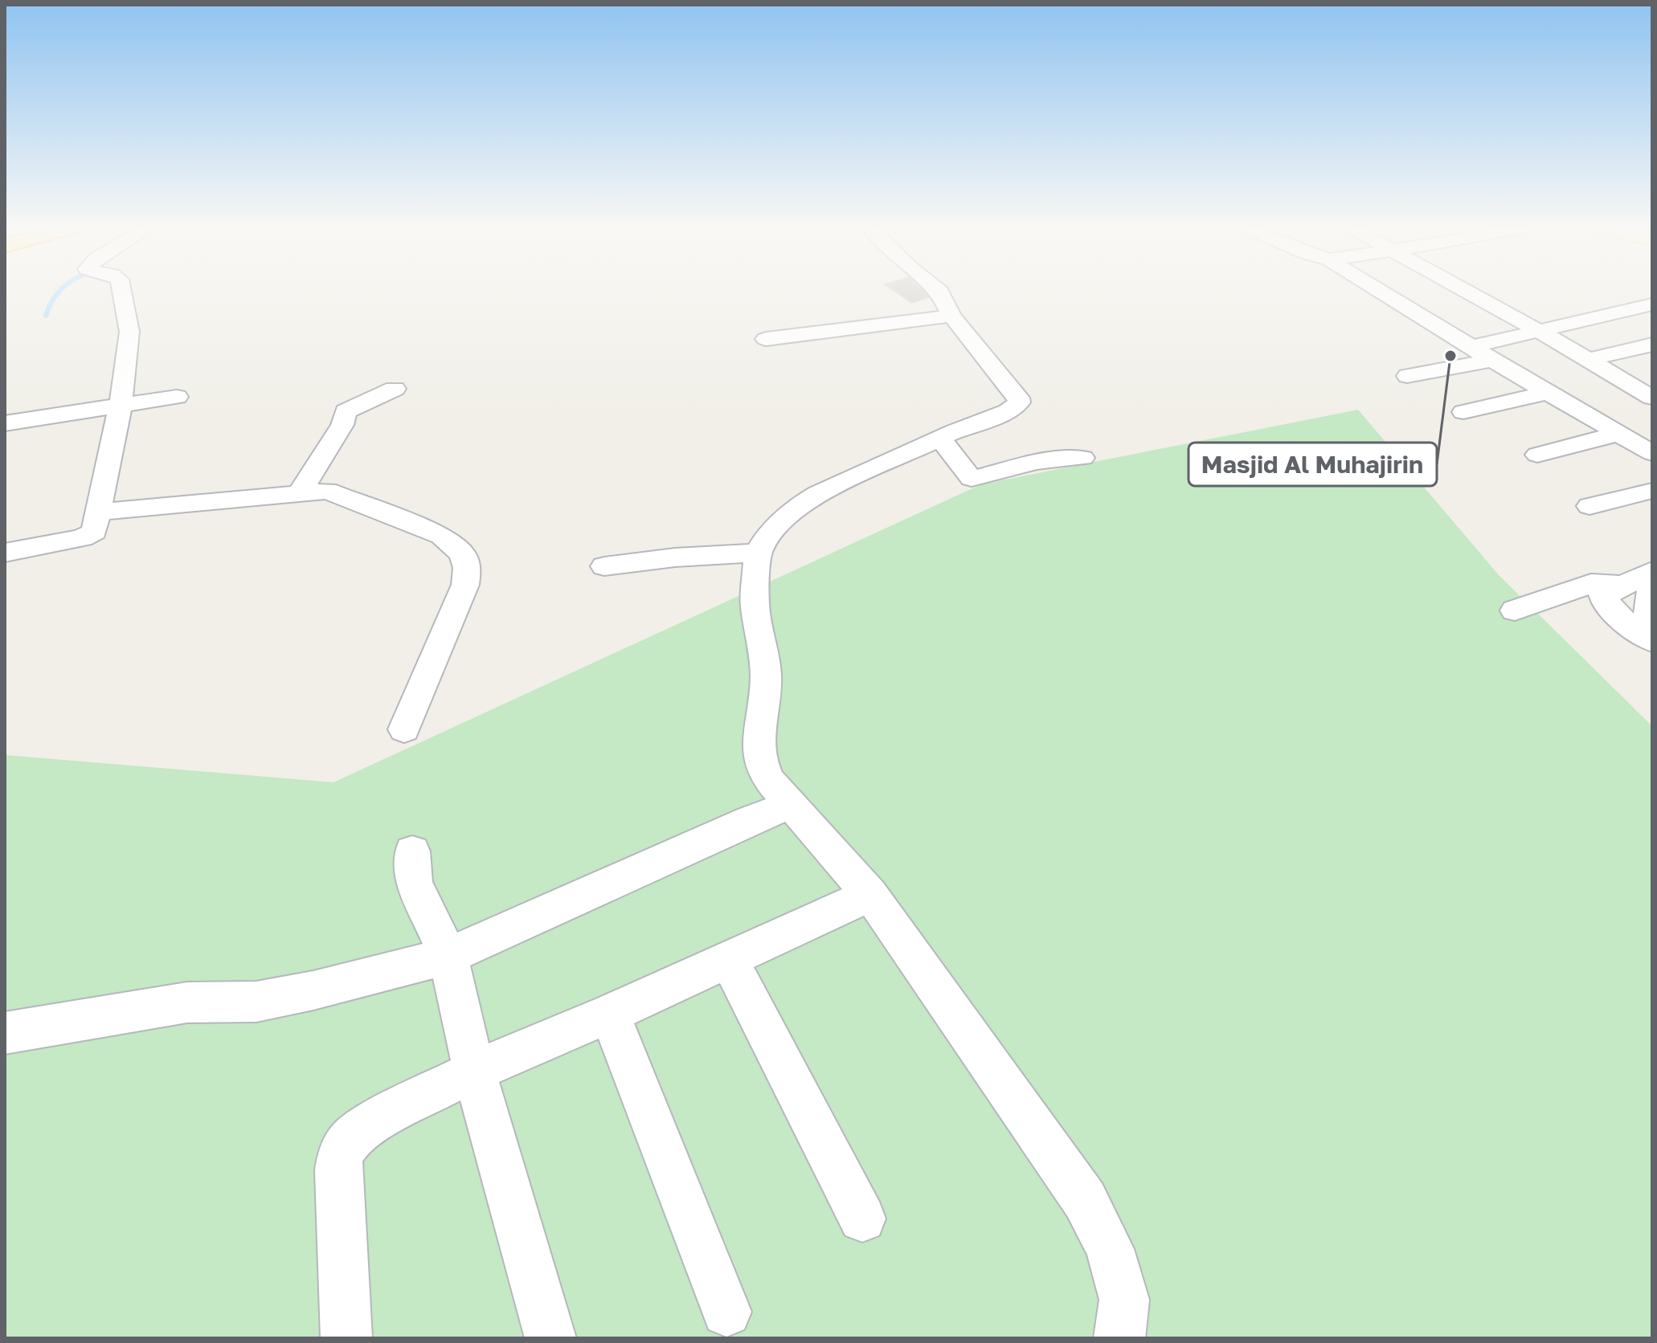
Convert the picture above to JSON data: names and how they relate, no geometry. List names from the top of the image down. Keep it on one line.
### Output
{"places":["Masjid Al Muhajirin"]}
